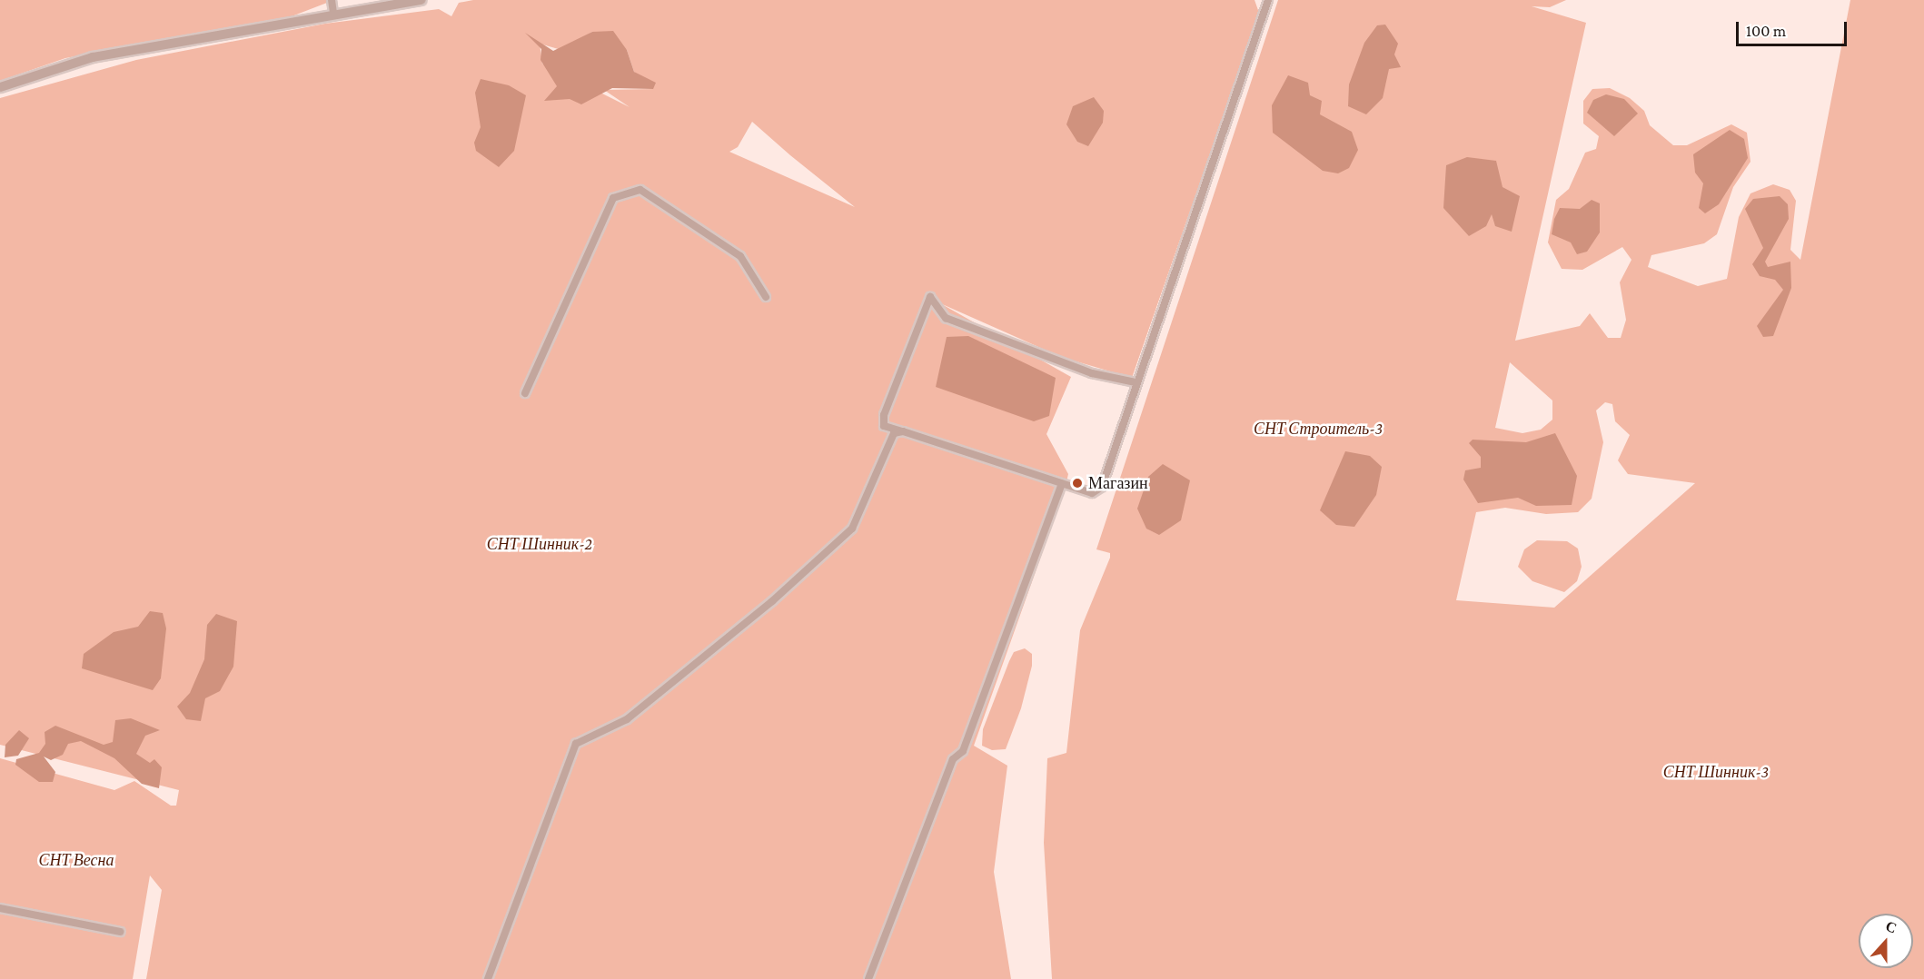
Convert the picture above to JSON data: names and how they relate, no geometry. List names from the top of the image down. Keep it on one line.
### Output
{"parks":["СНТ Строитель-3","СНТ Шинник-2","СНТ Шинник-3","СНТ Весна"],"places":["Магазин"],"scale_bar":"100 m","north":"top"}
